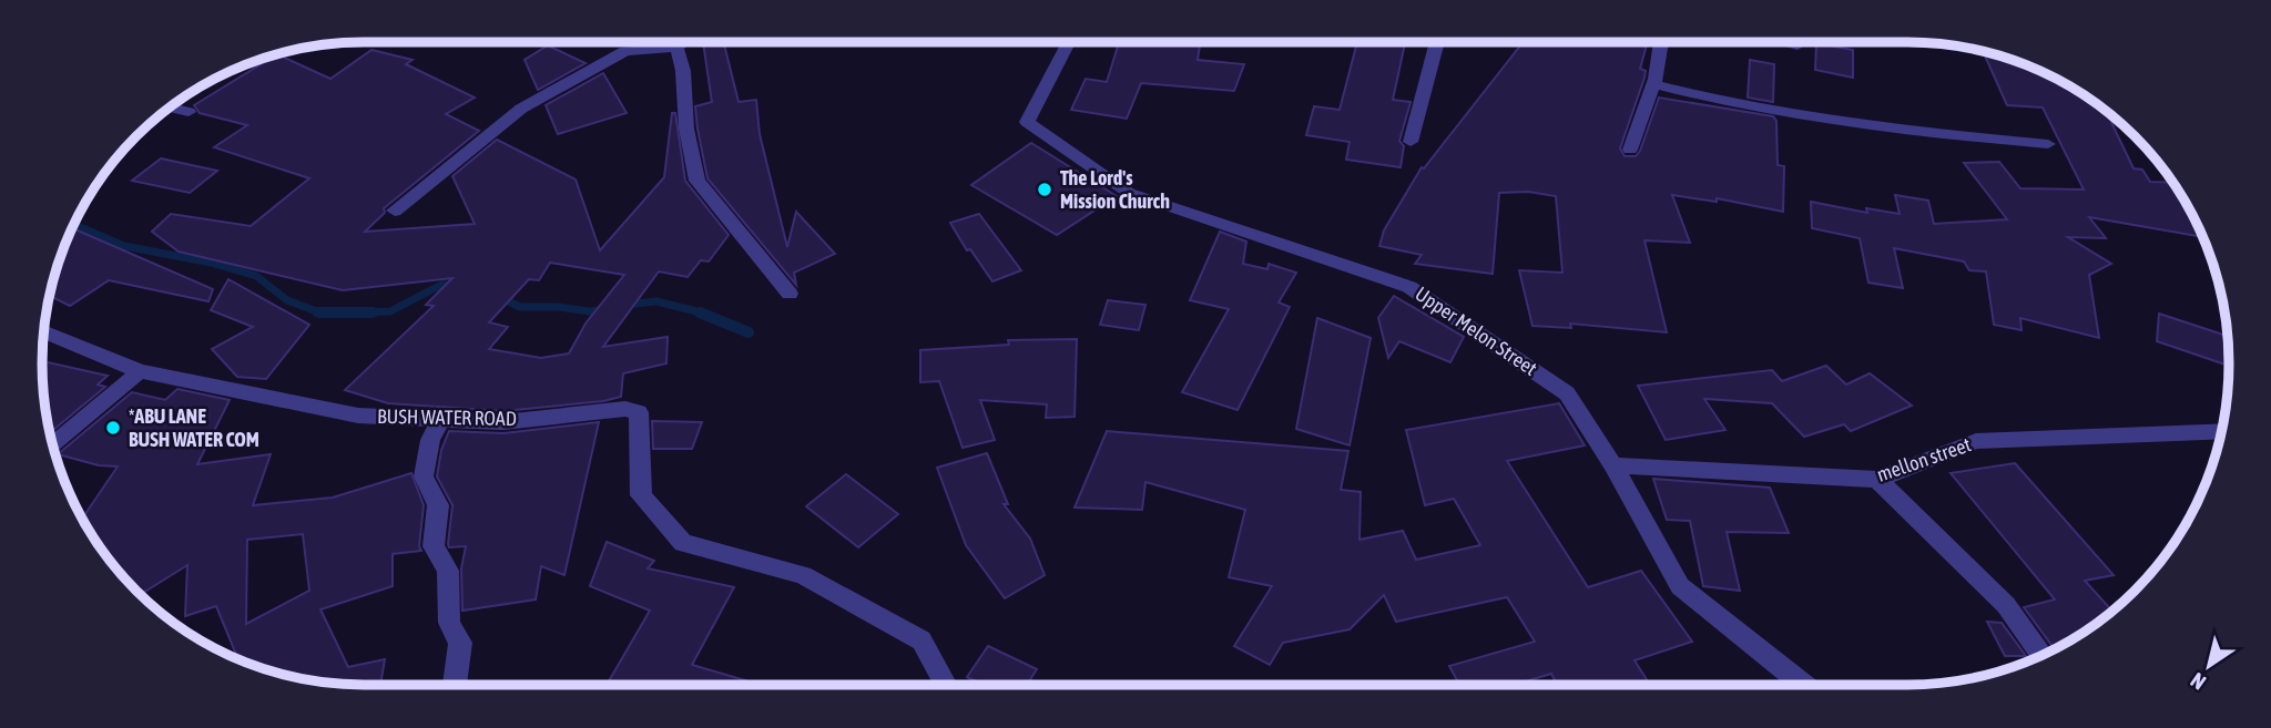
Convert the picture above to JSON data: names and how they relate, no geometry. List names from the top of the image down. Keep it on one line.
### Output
{"streets":{"street":["Upper Melon Street","BUSH WATER ROAD","mellon street"]},"crossings":[["Upper Melon Street","mellon street"]],"places":["The Lord's Mission Church","*ABU LANE BUSH WATER COM"],"north":"bottom left"}
